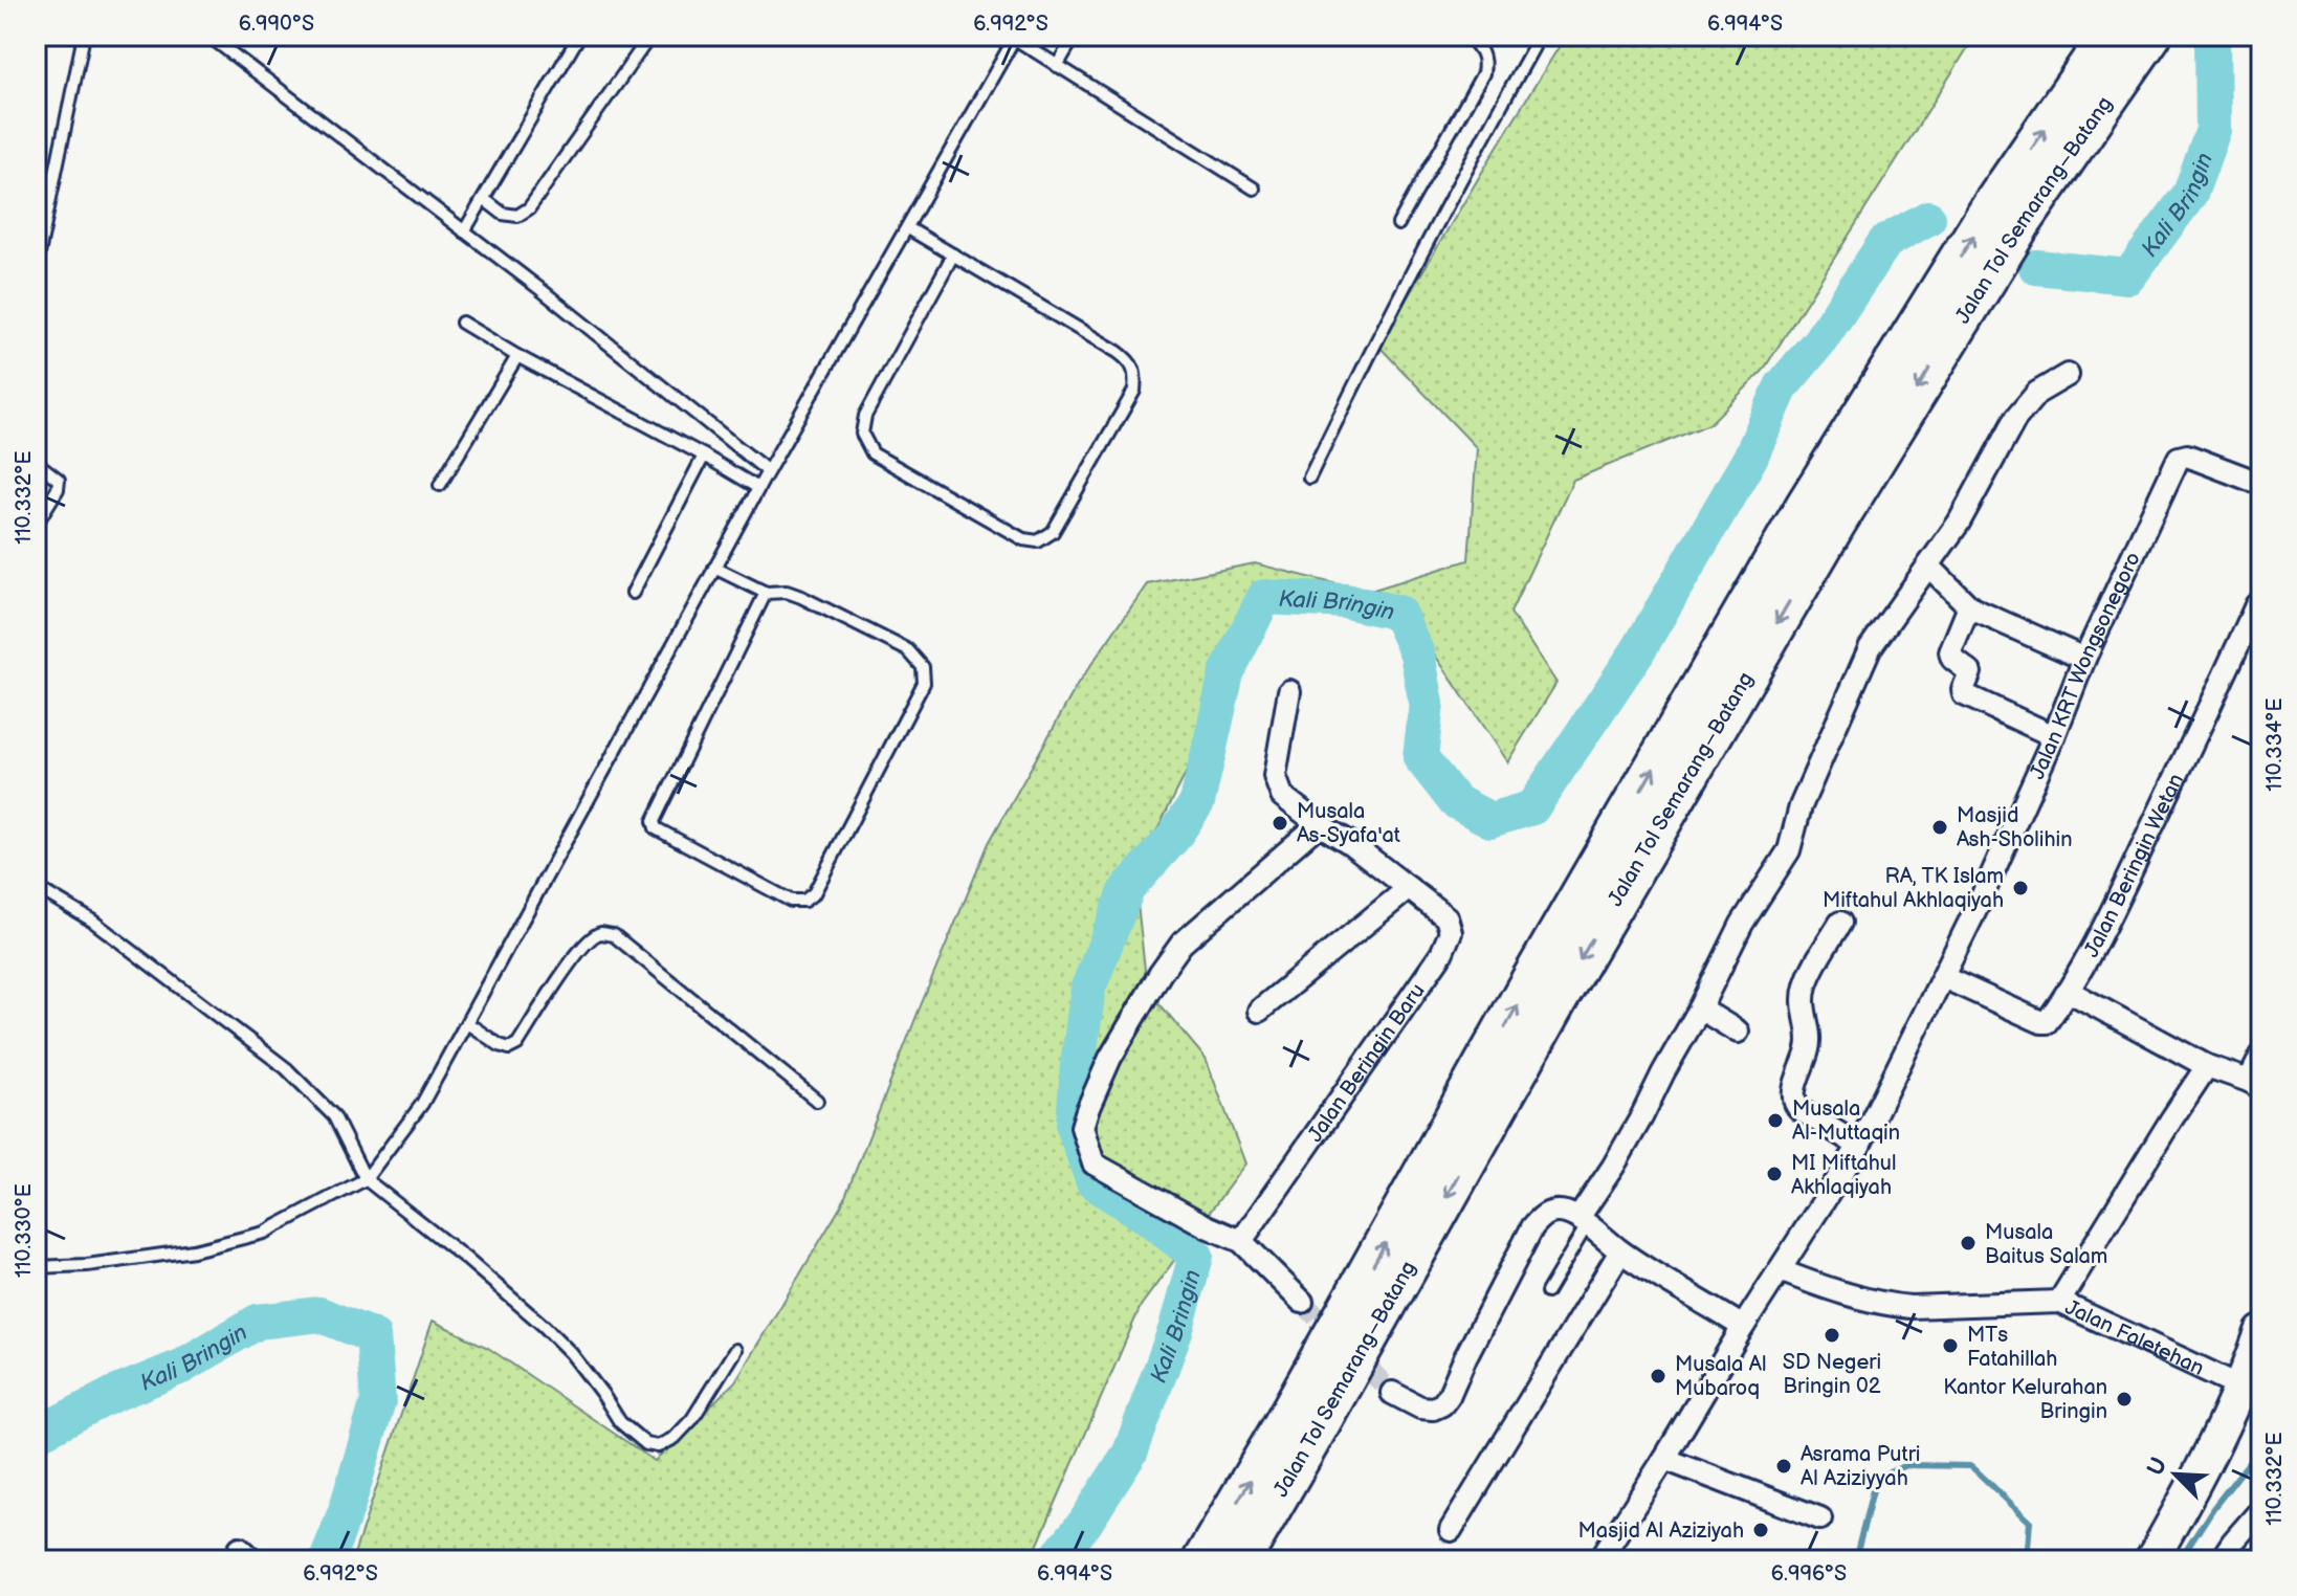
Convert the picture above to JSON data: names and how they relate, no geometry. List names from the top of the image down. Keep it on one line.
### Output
{"streets":{"highway":["Jalan Tol Semarang–Batang"],"street":["Jalan KRT Wongsonegoro","Jalan Beringin Wetan","Jalan Beringin Baru","Jalan Faletehan"]},"crossings":[["Jalan KRT Wongsonegoro","Jalan Beringin Wetan"],["Jalan KRT Wongsonegoro","Jalan Faletehan"]],"water":["Kali Bringin"],"places":["Musala As-Syafa'at","Masjid Ash-Sholihin","RA, TK Islam Miftahul Akhlaqiyah","Musala Al-Muttaqin","MI Miftahul Akhlaqiyah","Musala Baitus Salam","SD Negeri Bringin 02","MTs Fatahillah","Musala Al Mubaroq","Kantor Kelurahan Bringin","Asrama Putri Al Aziziyyah","Masjid Al Aziziyah"],"north":"top left","coordinates":["6.990°S","6.992°S","6.994°S","110.332°E","110.334°E","110.330°E","6.996°S"]}
